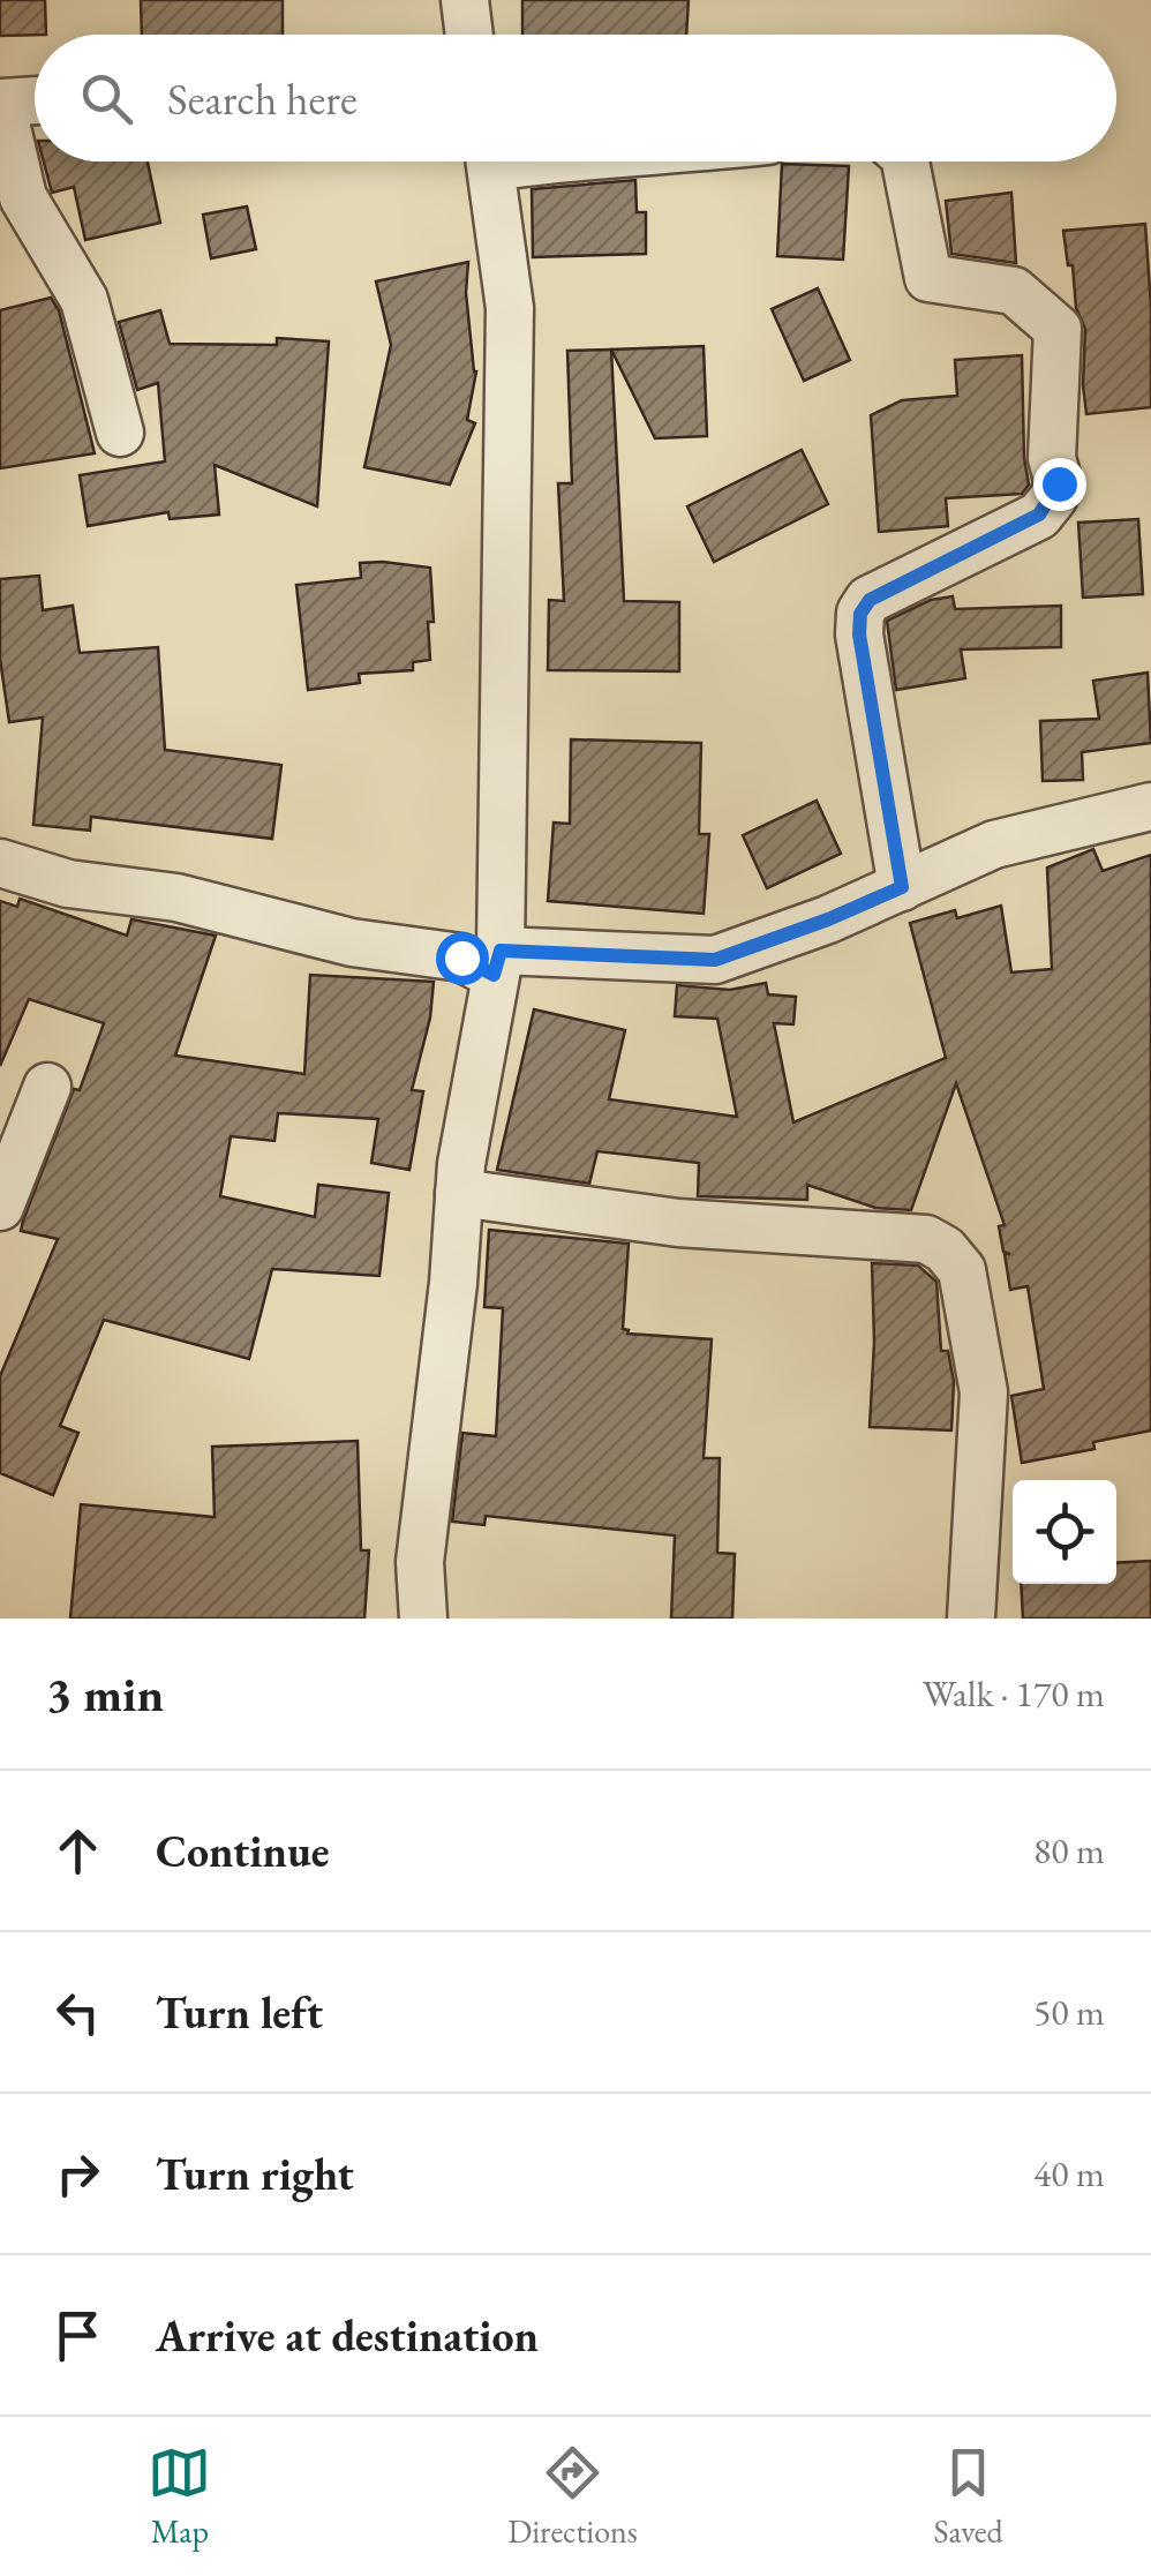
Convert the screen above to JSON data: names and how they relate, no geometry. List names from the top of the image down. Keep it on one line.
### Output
{"page":{"search":"Search here","heading":["3 min","Walk · 170 m"],"list":[["Continue","80 m"],["Turn left","50 m"],["Turn right","40 m"],"Arrive at destination"],"nav":["Map","Directions","Saved"]}}
